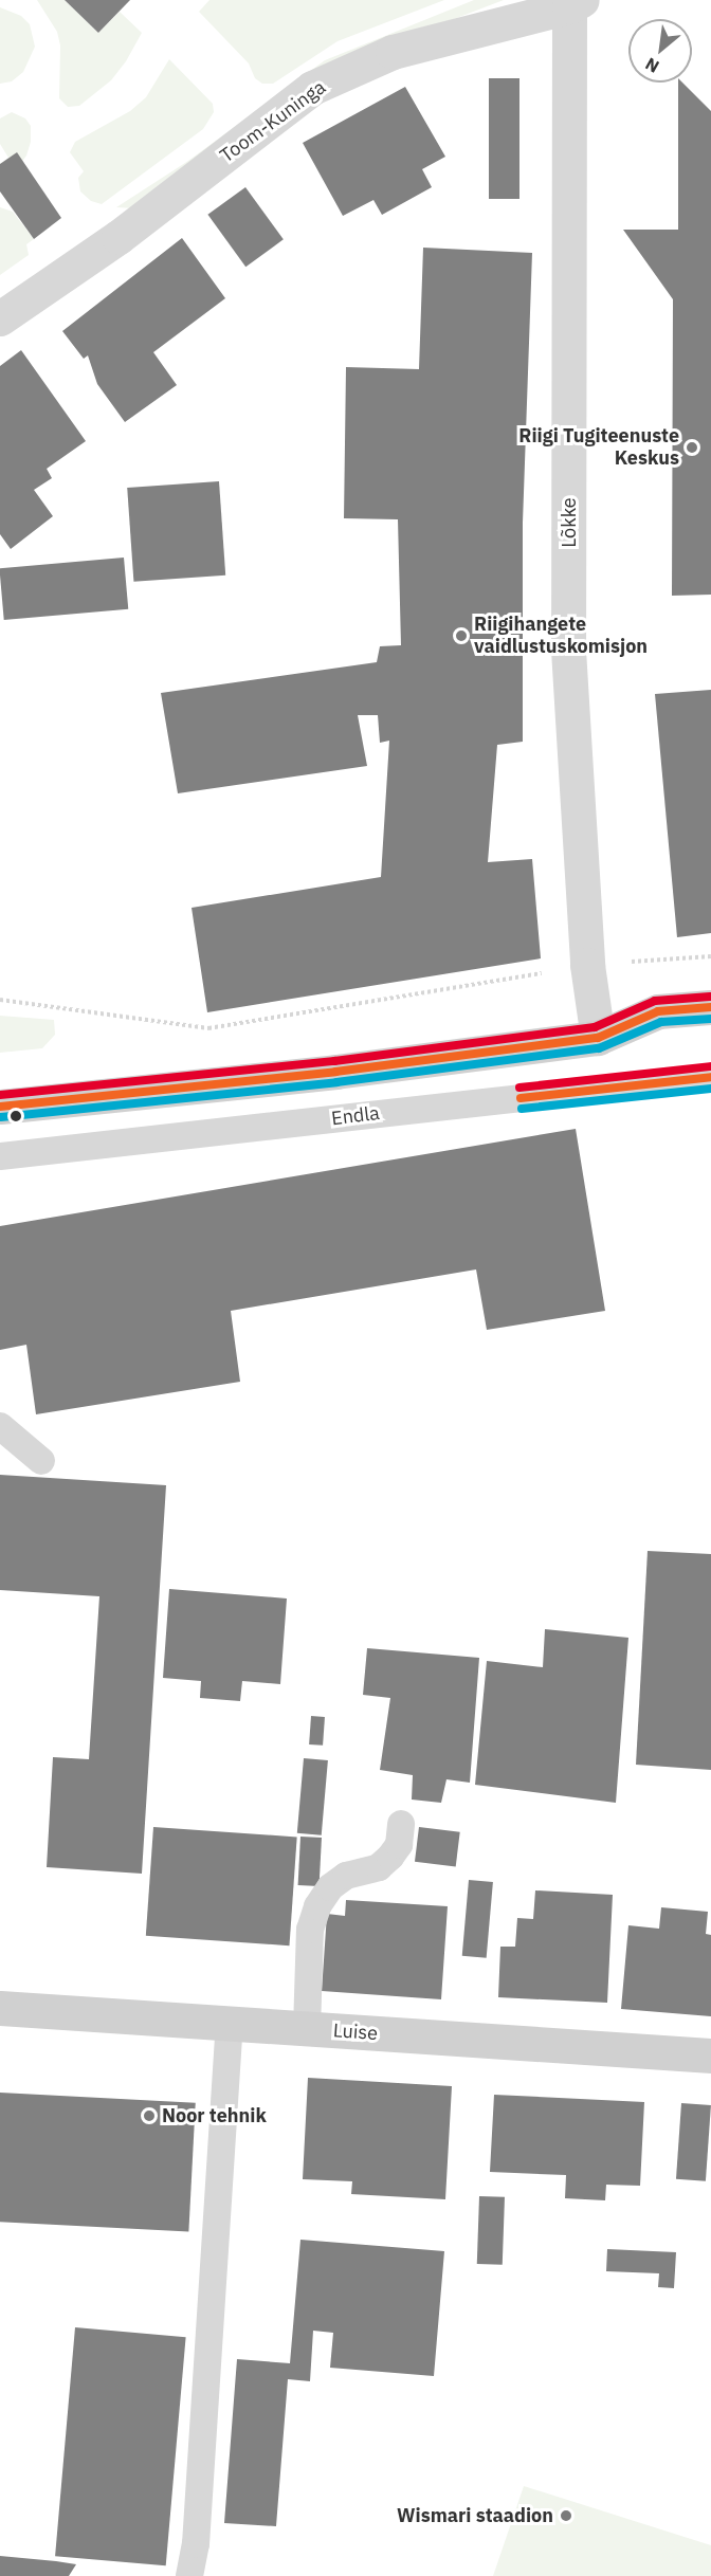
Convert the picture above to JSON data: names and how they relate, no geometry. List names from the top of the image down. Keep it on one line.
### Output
{"streets":{"main road":["Luise"],"street":["Toom-Kuninga","Lõkke"],"lane":["Endla"]},"crossings":[["Toom-Kuninga","Lõkke"]],"places":["Riigi Tugiteenuste Keskus","Riigihangete vaidlustuskomisjon","Noor tehnik","Wismari staadion"],"north":"bottom left"}
